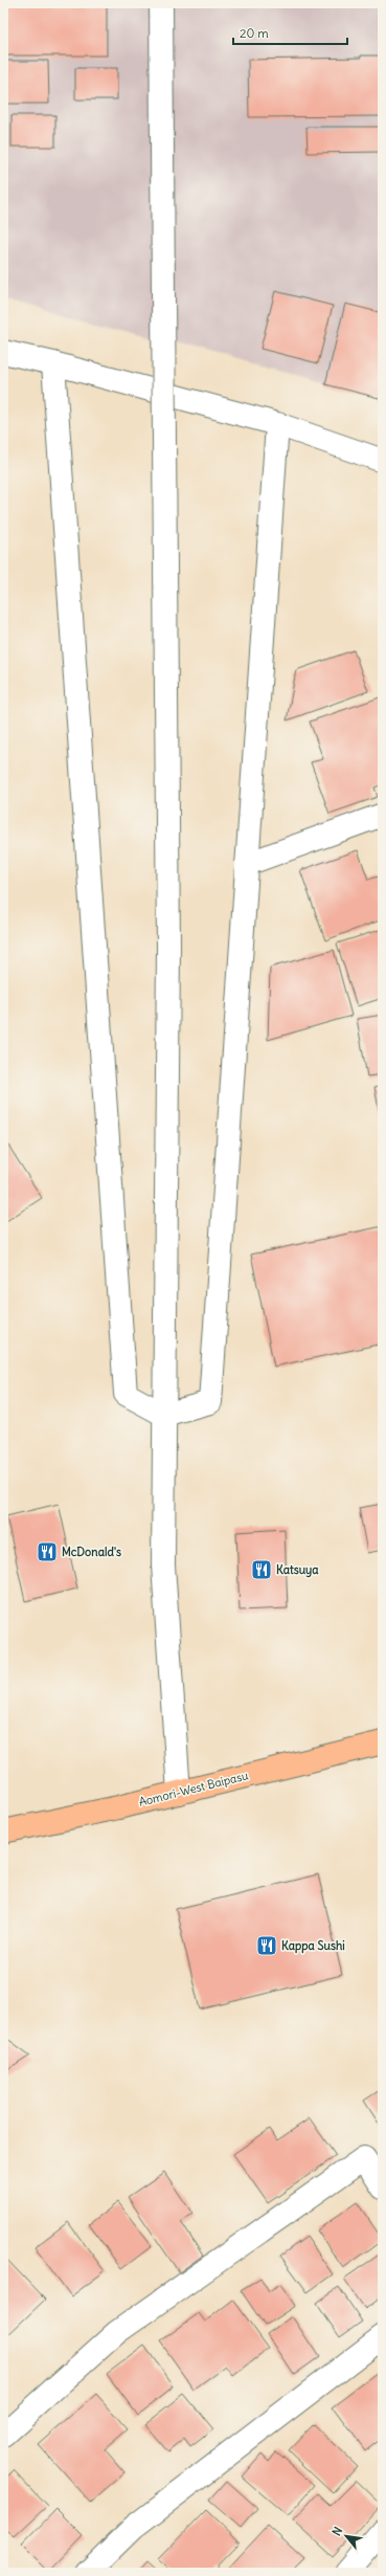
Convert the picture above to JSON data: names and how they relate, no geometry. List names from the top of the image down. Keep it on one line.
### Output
{"streets":{"highway":["Aomori-West Baipasu"]},"places":{"restaurant":["McDonald's","Katsuya","Kappa Sushi"]},"scale_bar":"20 m","north":"top left"}
